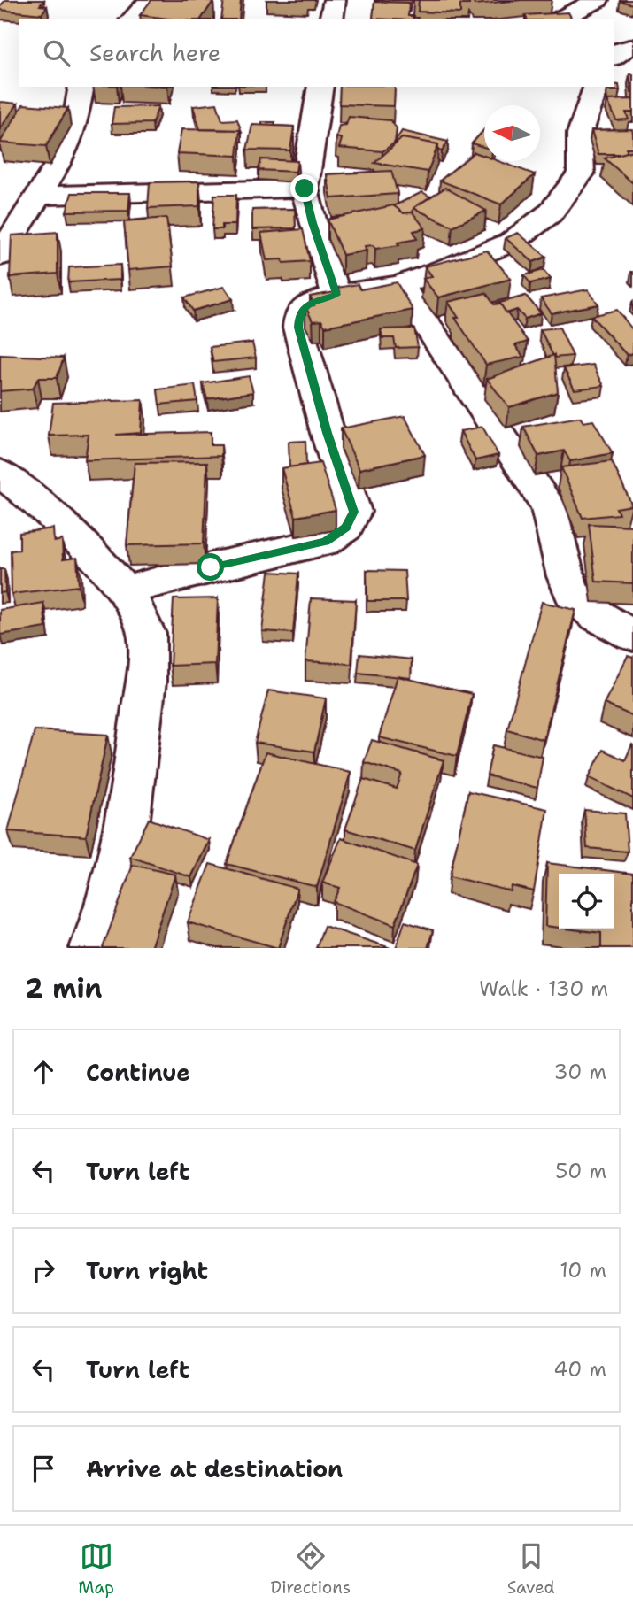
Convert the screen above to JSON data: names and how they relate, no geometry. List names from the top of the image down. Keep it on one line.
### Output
{"north":"left","page":{"search":"Search here","heading":["2 min","Walk · 130 m"],"list":[["Continue","30 m"],["Turn left","50 m"],["Turn right","10 m"],["Turn left","40 m"],"Arrive at destination"],"nav":["Map","Directions","Saved"]}}
